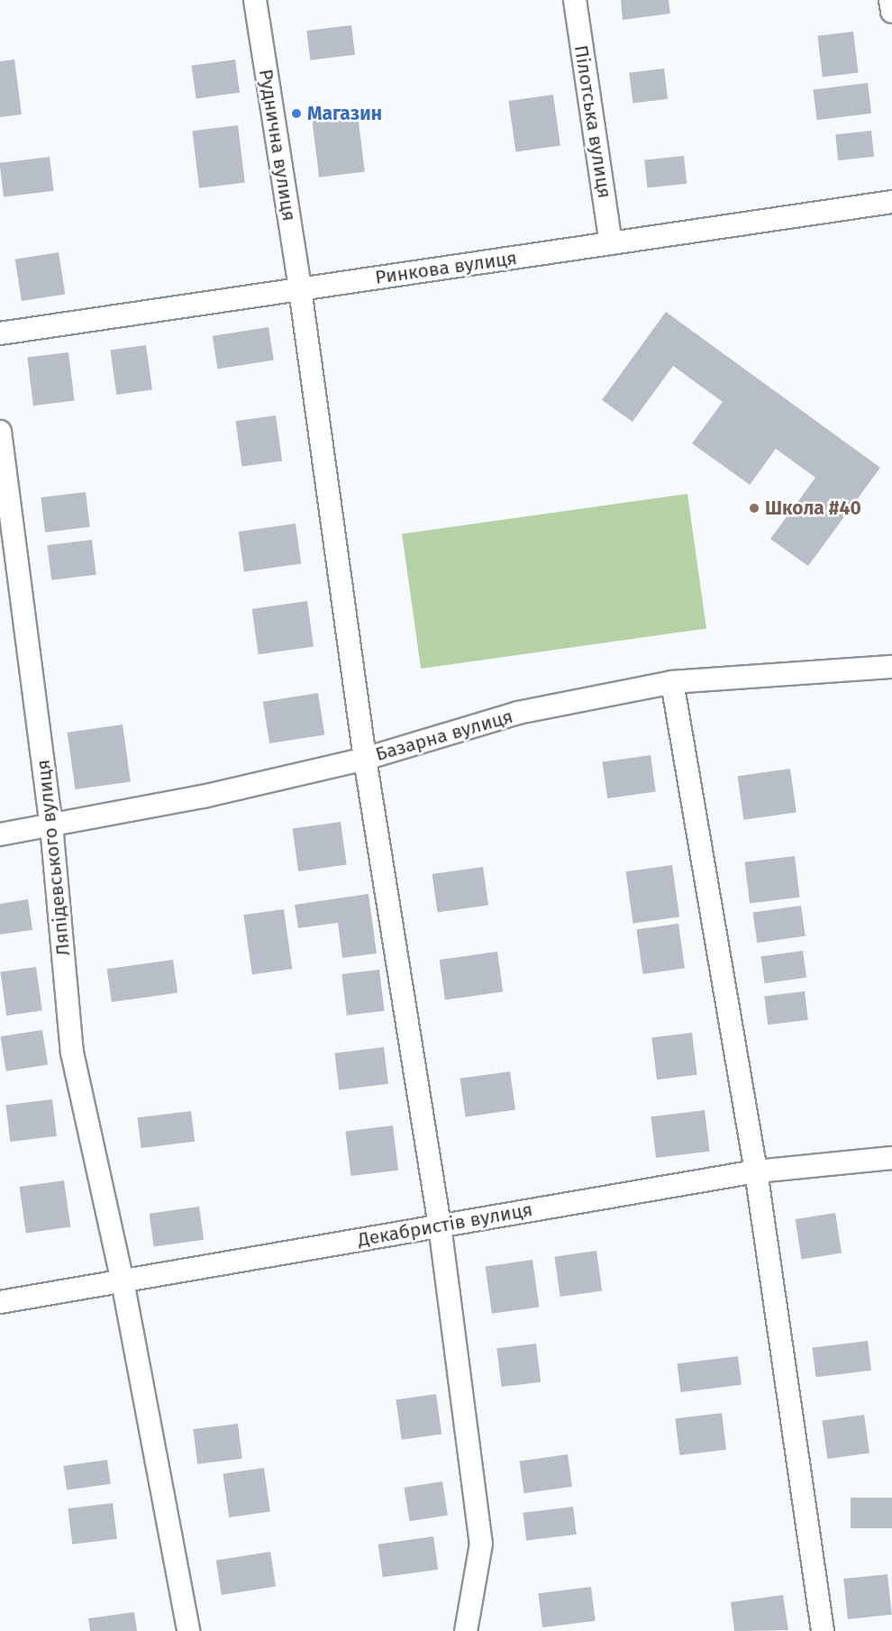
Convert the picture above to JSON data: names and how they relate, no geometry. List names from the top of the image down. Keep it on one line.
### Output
{"streets":{"street":["Пілотська вулиця","Руднична вулиця","Ринкова вулиця","Базарна вулиця","Ляпідевського вулиця","Декабристів вулиця"]},"crossings":[["Пілотська вулиця","Ринкова вулиця"],["Руднична вулиця","Ринкова вулиця"],["Руднична вулиця","Базарна вулиця"],["Руднична вулиця","Декабристів вулиця"],["Базарна вулиця","Ляпідевського вулиця"],["Ляпідевського вулиця","Декабристів вулиця"]],"places":["Магазин","Школа #40"]}
